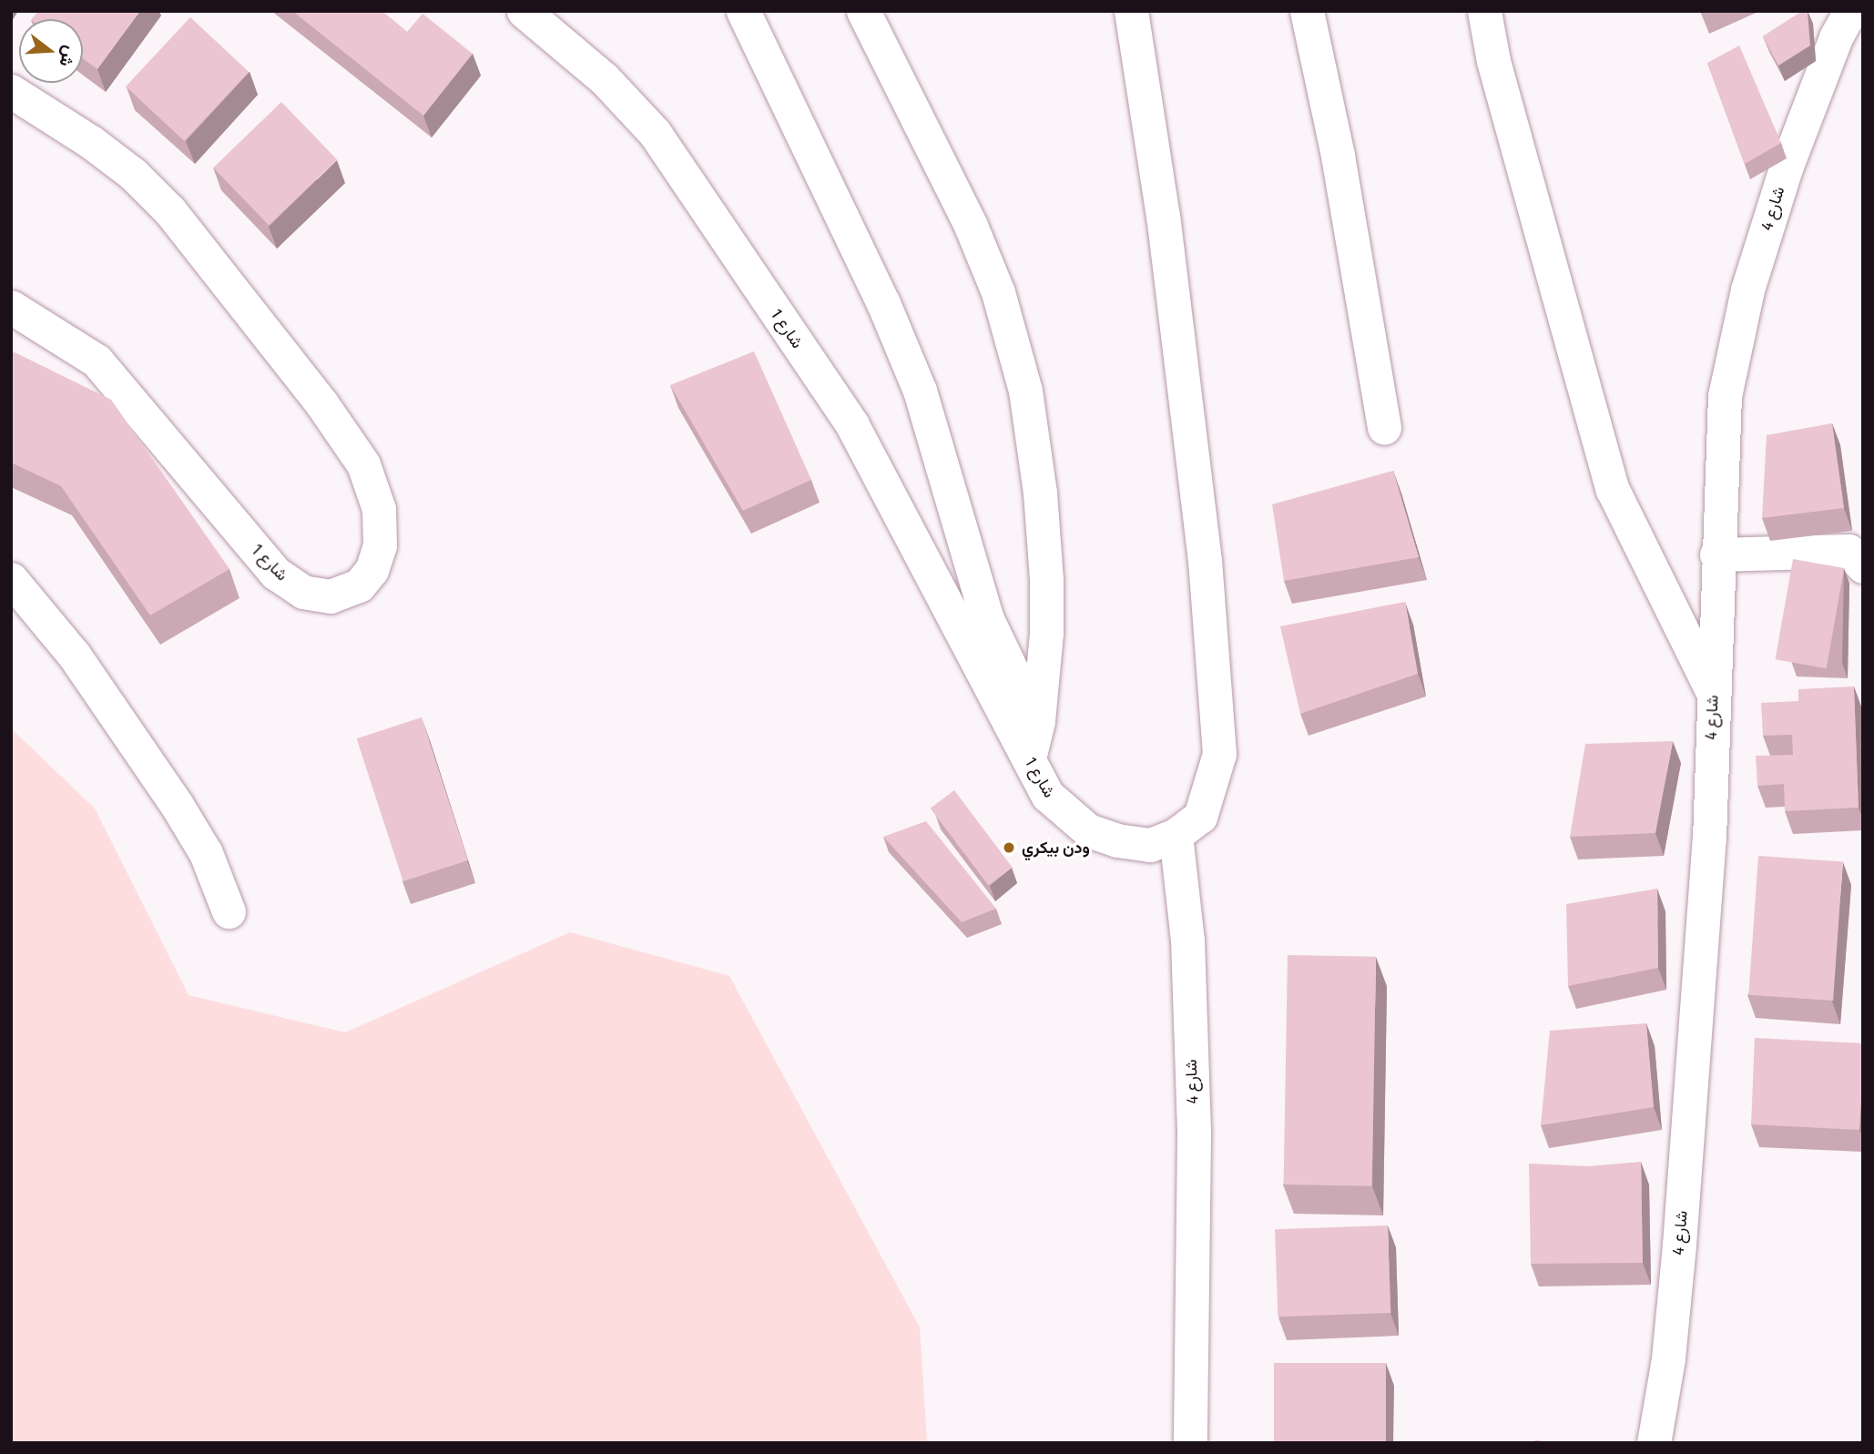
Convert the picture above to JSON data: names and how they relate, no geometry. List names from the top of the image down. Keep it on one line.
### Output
{"streets":{"street":["شارع 4","شارع 1"]},"crossings":[["شارع 4","شارع 1"]],"places":["ودن بيكري"],"north":"right"}
